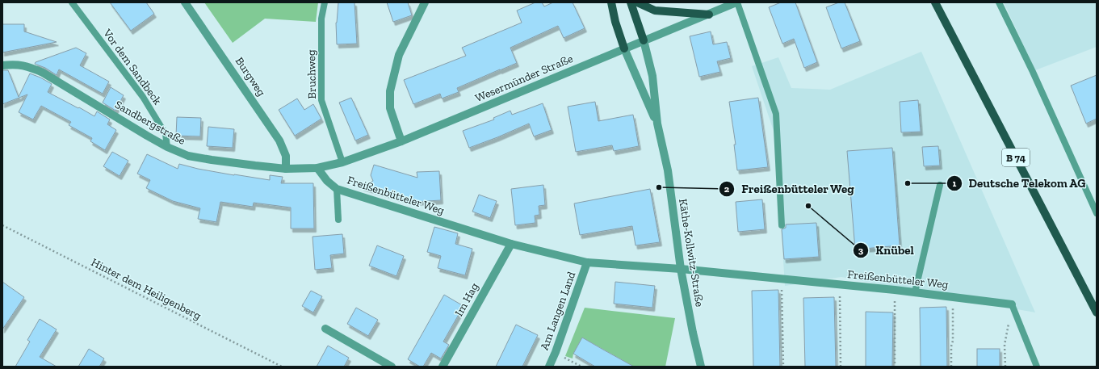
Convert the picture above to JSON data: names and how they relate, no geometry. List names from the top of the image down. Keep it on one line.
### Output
{"streets":{"main road":["B 74"],"street":["Burgweg","Wesermünder Straße","Sandbergstraße","Freißenbütteler Weg","Käthe-Kollwitz-Straße","Im Hag","Am Langen Land"],"lane":["Vor dem Sandbeck","Bruchweg"],"path":["Hinter dem Heiligenberg"]},"crossings":[["Vor dem Sandbeck","Sandbergstraße"],["Bruchweg","Wesermünder Straße"],["Burgweg","Sandbergstraße"],["Wesermünder Straße","Sandbergstraße"],["Wesermünder Straße","Freißenbütteler Weg"],["Wesermünder Straße","Käthe-Kollwitz-Straße"],["Sandbergstraße","Freißenbütteler Weg"],["Freißenbütteler Weg","Käthe-Kollwitz-Straße"],["Freißenbütteler Weg","Im Hag"],["Freißenbütteler Weg","Am Langen Land"]],"places":["Deutsche Telekom AG","Freißenbütteler Weg","Knübel"]}
